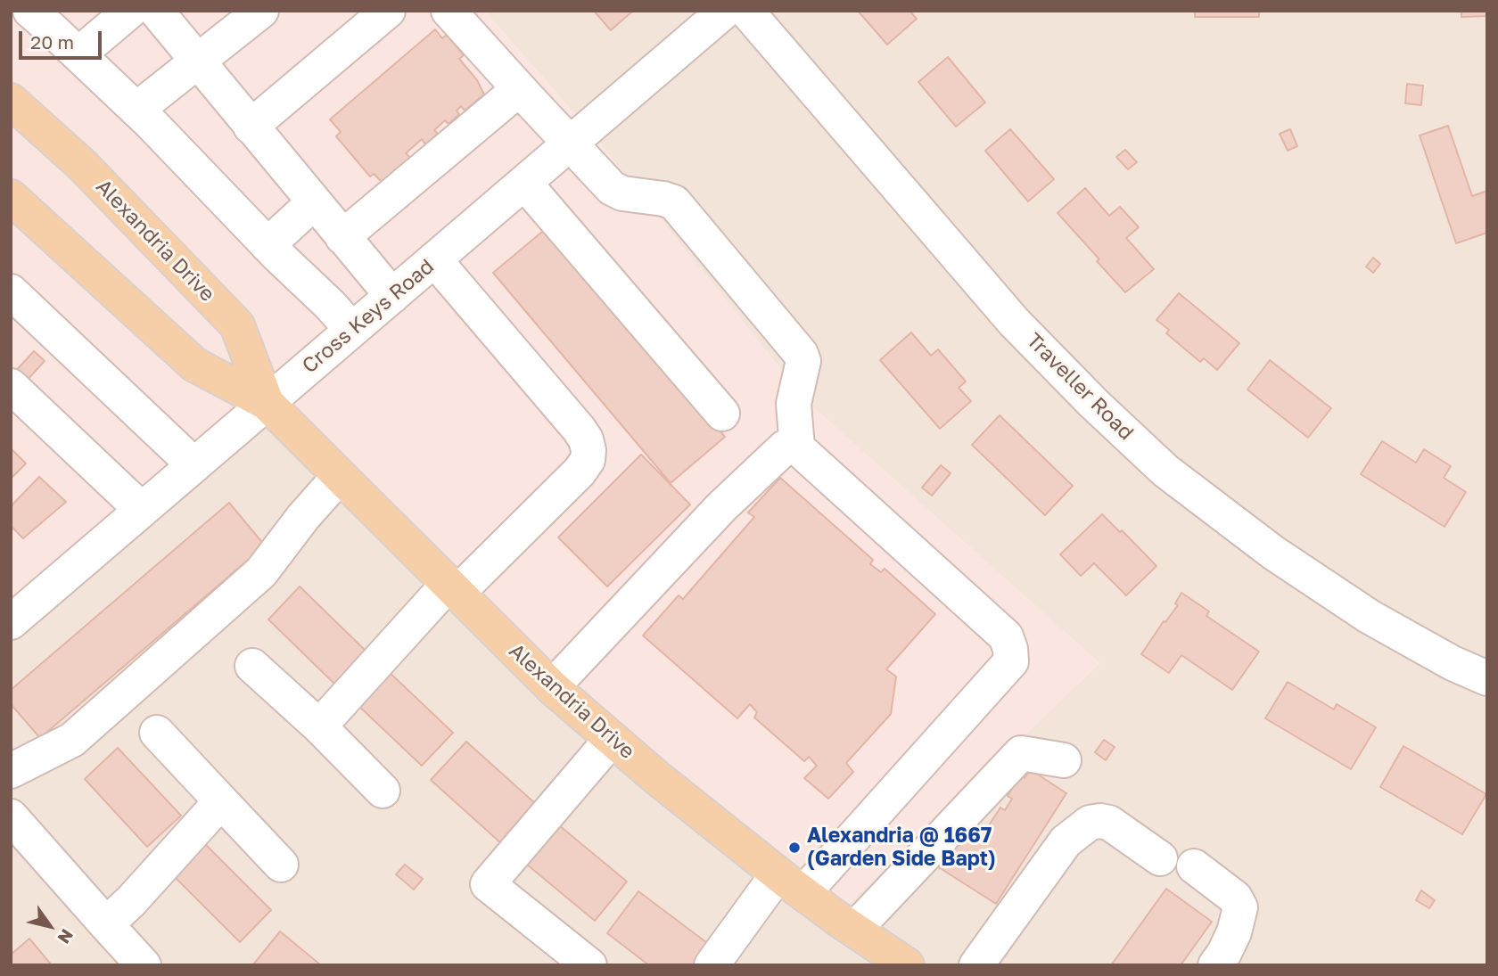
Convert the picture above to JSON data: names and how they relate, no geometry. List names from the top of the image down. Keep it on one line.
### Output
{"streets":{"main road":["Alexandria Drive"],"street":["Cross Keys Road","Traveller Road"]},"crossings":[["Alexandria Drive","Cross Keys Road"]],"places":["Alexandria @ 1667 (Garden Side Bapt)"],"scale_bar":"20 m","north":"bottom right"}
